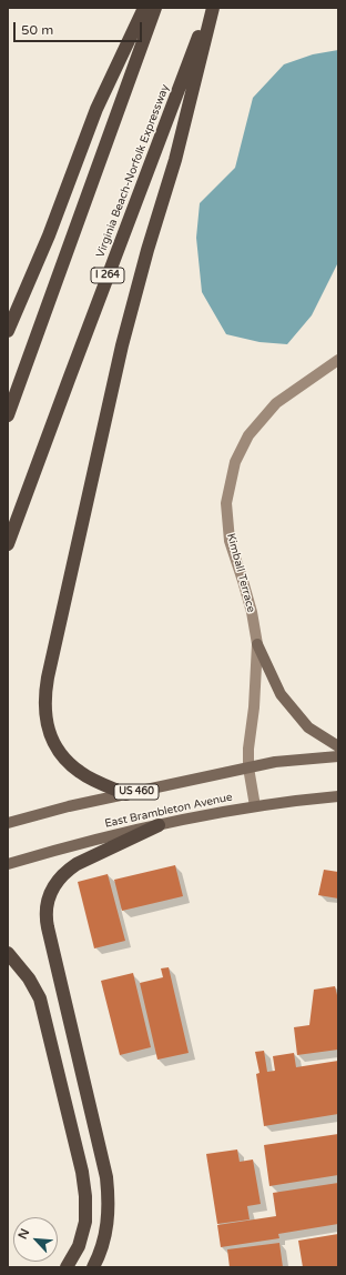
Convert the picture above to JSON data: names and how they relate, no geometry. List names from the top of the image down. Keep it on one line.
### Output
{"streets":{"highway":["Virginia Beach-Norfolk Expressway","I 264"],"main road":["US 460","East Brambleton Avenue"],"street":["Kimball Terrace"]},"crossings":[["Kimball Terrace","US 460"],["Kimball Terrace","East Brambleton Avenue"]],"scale_bar":"50 m","north":"top left"}
